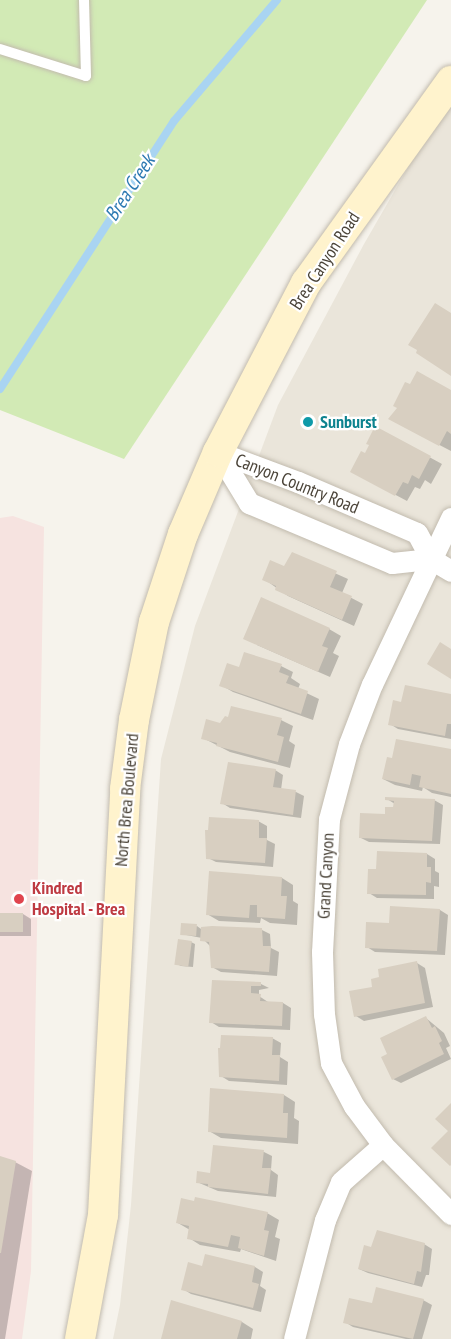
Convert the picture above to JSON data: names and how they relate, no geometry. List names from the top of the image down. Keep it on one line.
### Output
{"streets":{"main road":["Brea Canyon Road","North Brea Boulevard"],"street":["Canyon Country Road","Grand Canyon"]},"crossings":[["Brea Canyon Road","Canyon Country Road"],["Brea Canyon Road","North Brea Boulevard"],["Canyon Country Road","North Brea Boulevard"],["Canyon Country Road","Grand Canyon"]],"water":["Brea Creek"],"places":["Sunburst","Kindred Hospital - Brea"]}
